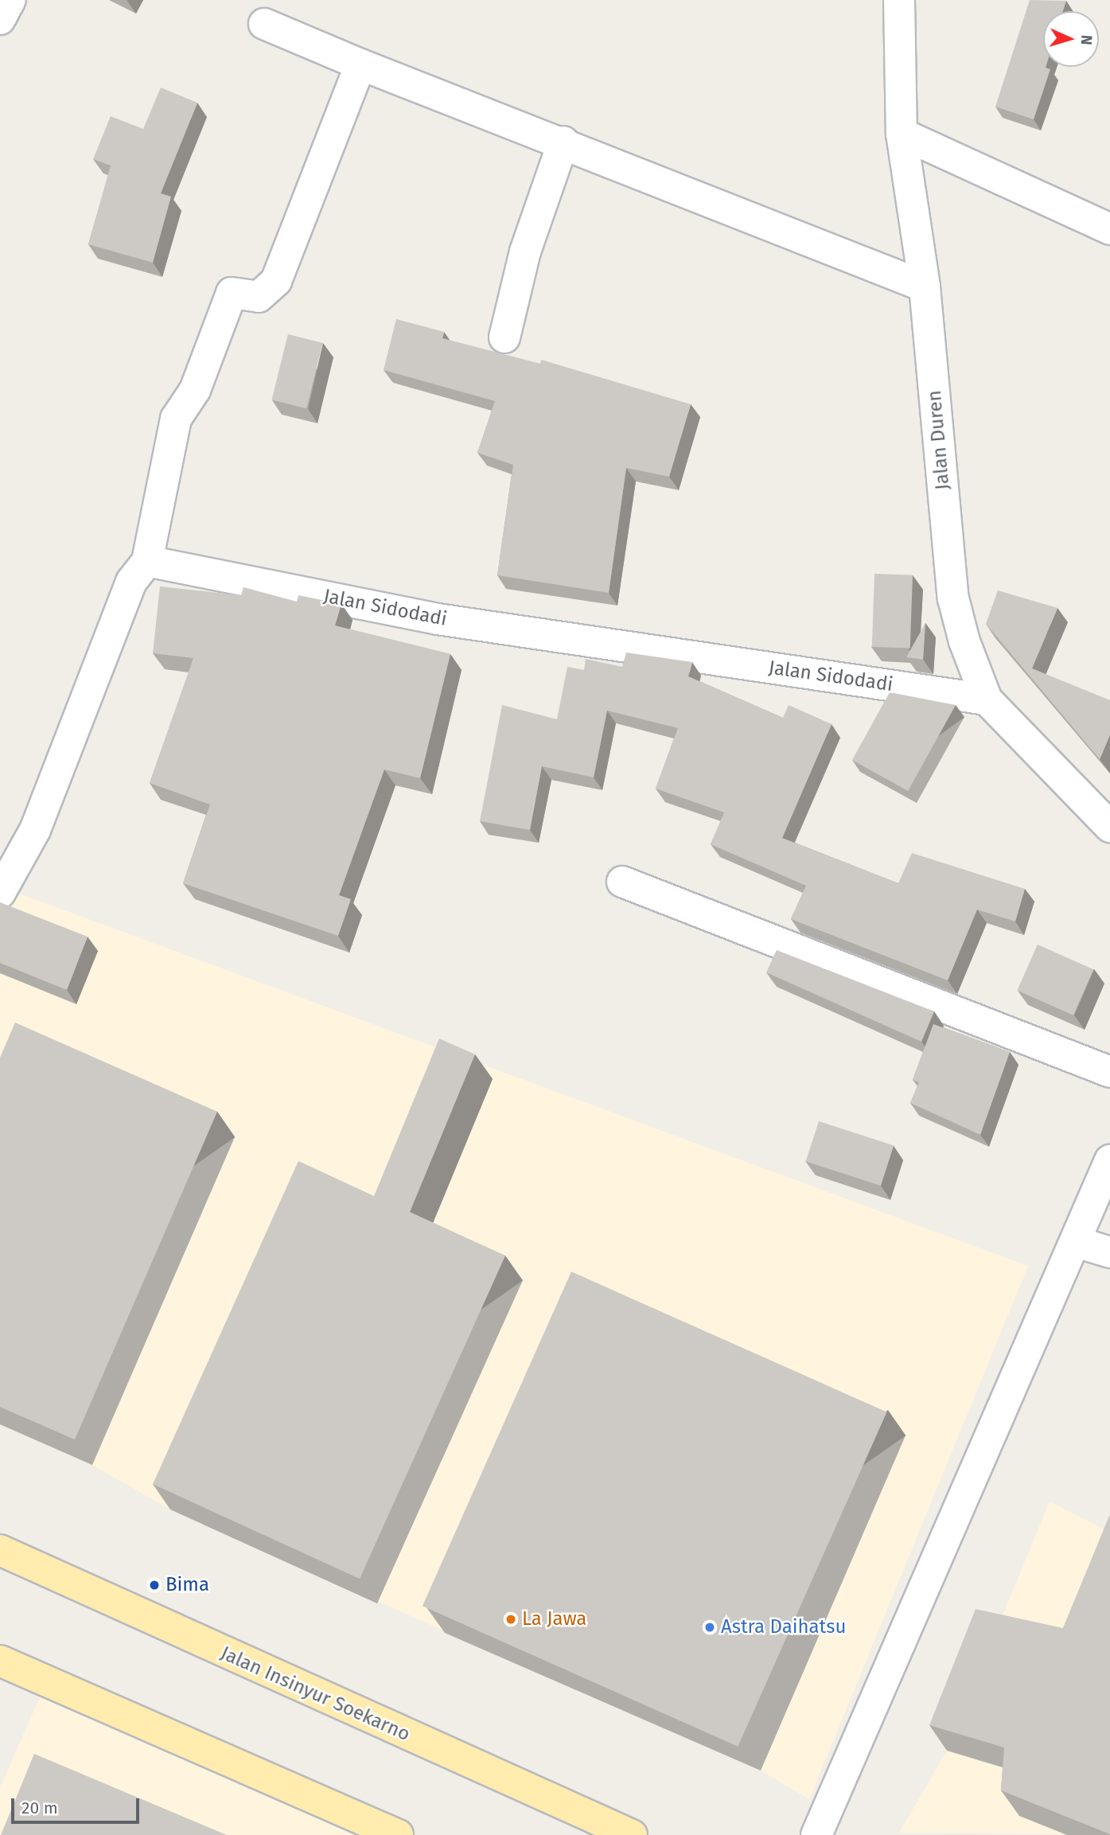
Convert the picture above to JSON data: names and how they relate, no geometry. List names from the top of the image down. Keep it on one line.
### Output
{"streets":{"main road":["Jalan Insinyur Soekarno"],"street":["Jalan Duren","Jalan Sidodadi"]},"crossings":[["Jalan Duren","Jalan Sidodadi"]],"places":["Bima","La Jawa","Astra Daihatsu"],"scale_bar":"20 m","north":"right"}
